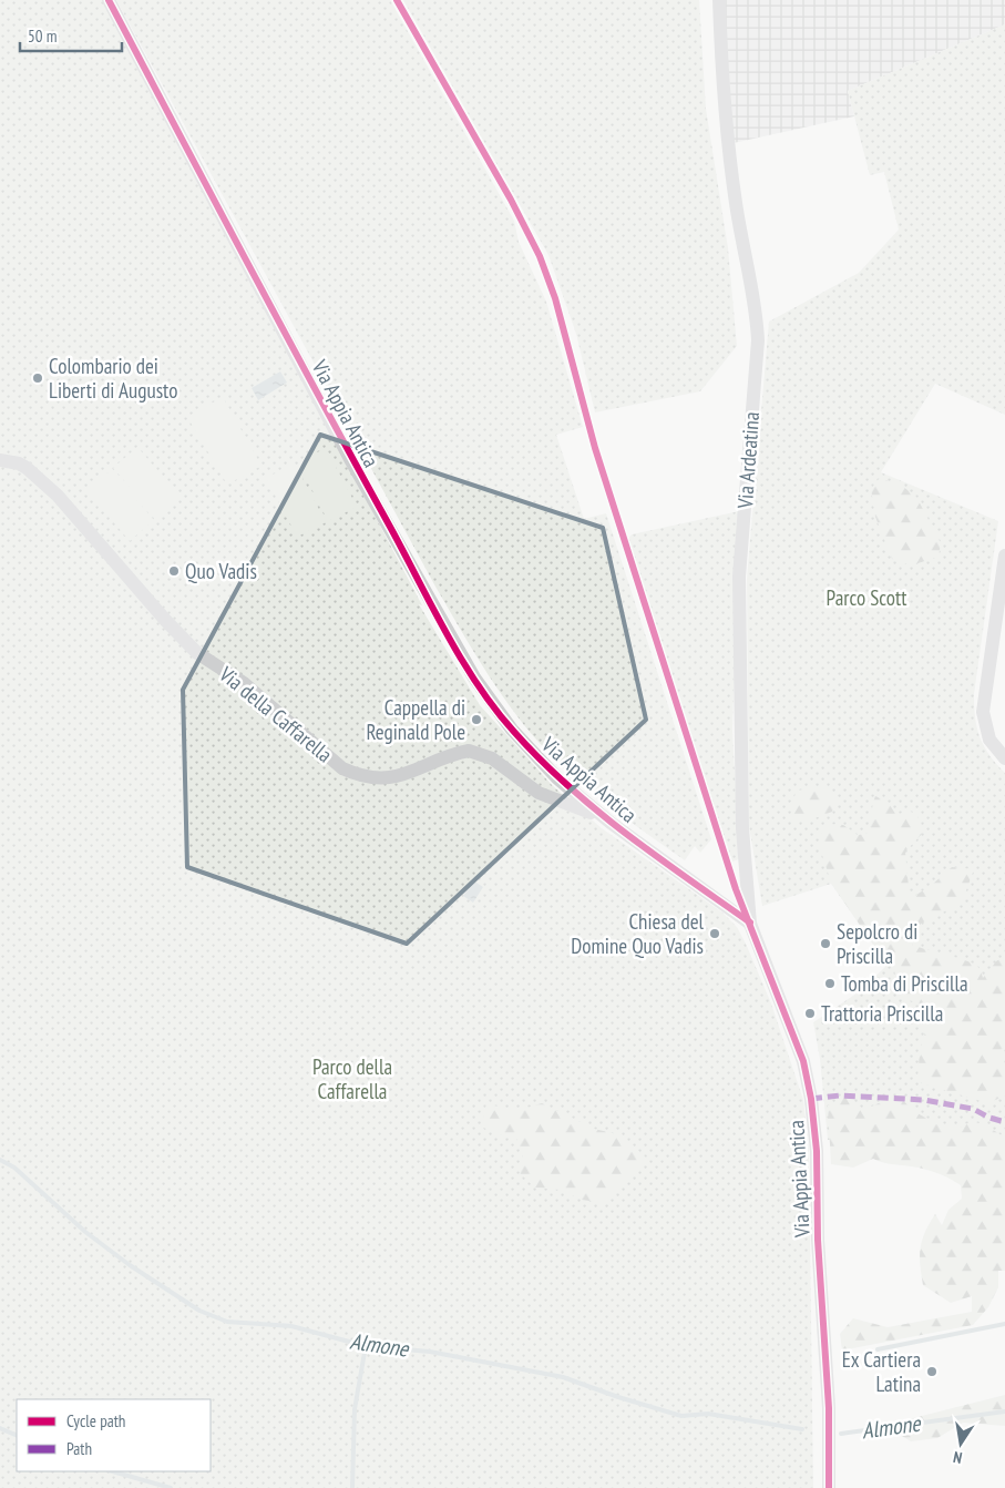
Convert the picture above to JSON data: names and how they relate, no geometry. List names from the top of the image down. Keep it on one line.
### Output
{"streets":{"street":["Via Appia Antica","Via Ardeatina","Via della Caffarella"]},"crossings":[["Via Appia Antica","Via Ardeatina"],["Via Appia Antica","Via della Caffarella"]],"water":["Almone"],"parks":["Parco Scott","Parco della Caffarella"],"places":["Colombario dei Liberti di Augusto","Quo Vadis","Cappella di Reginald Pole","Chiesa del Domine Quo Vadis","Sepolcro di Priscilla","Tomba di Priscilla","Trattoria Priscilla","Ex Cartiera Latina"],"legend":["Cycle path","Path"],"scale_bar":"50 m","north":"bottom"}
